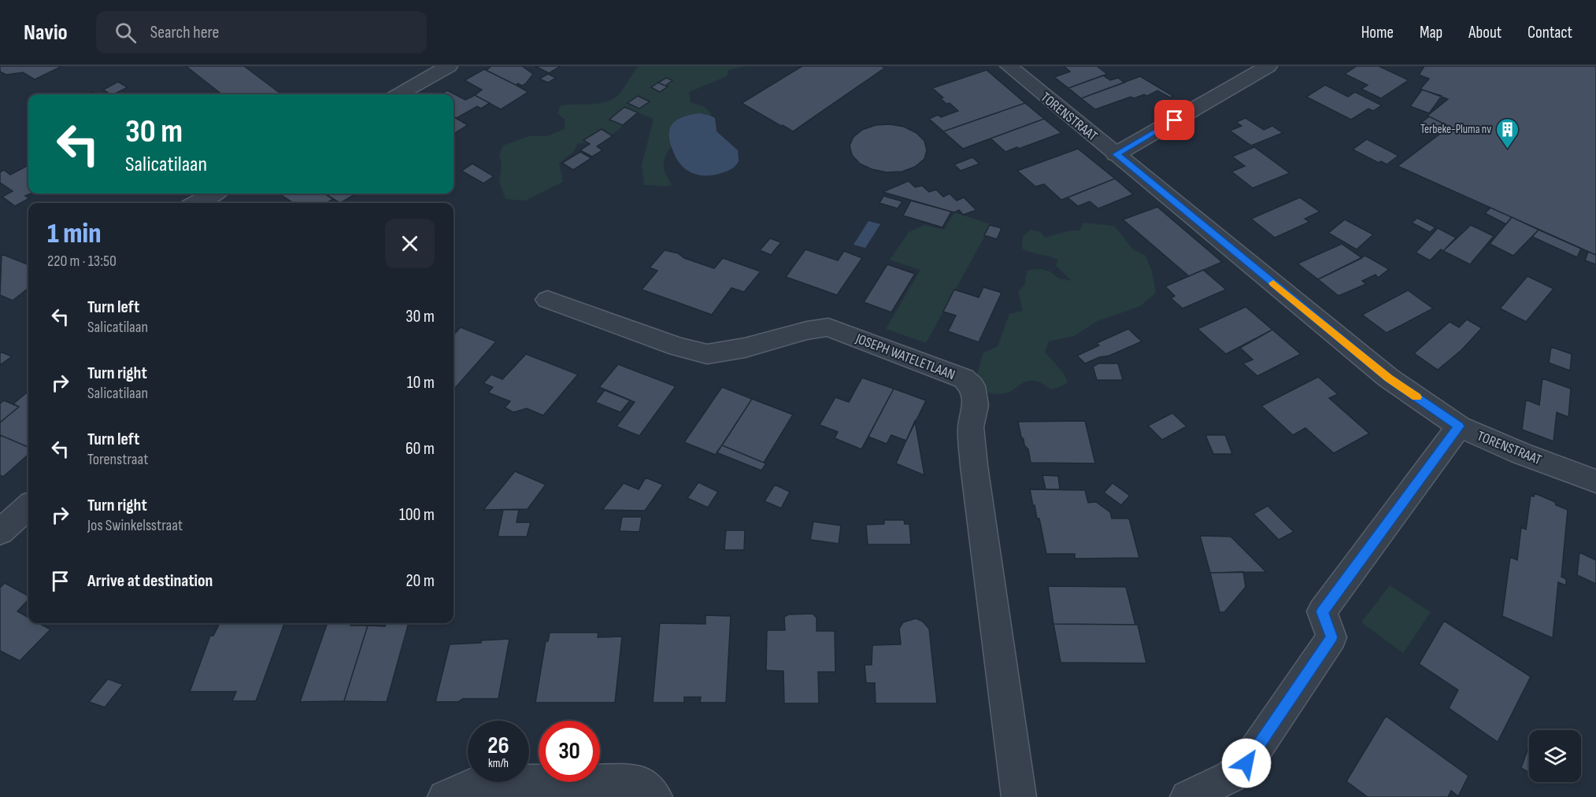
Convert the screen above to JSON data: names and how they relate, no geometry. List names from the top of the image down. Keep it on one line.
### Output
{"streets":{"street":["TORENSTRAAT","JOSEPH WATELETLAAN"]},"places":{"building":["Terbeke-Pluma nv"]},"page":{"header":"Navio","search":"Search here","nav":["Home","Map","About","Contact"],"turn":["30 m","Salicatilaan"],"heading":["1 min","220 m · 13:50"],"list":[{"name":"Turn left","note":"Salicatilaan","value":"30 m"},{"name":"Turn right","note":"Salicatilaan","value":"10 m"},{"name":"Turn left","note":"Torenstraat","value":"60 m"},{"name":"Turn right","note":"Jos Swinkelsstraat","value":"100 m"},{"name":"Arrive at destination","value":"20 m"}],"speed":"26 km/h","limit":"30"}}
